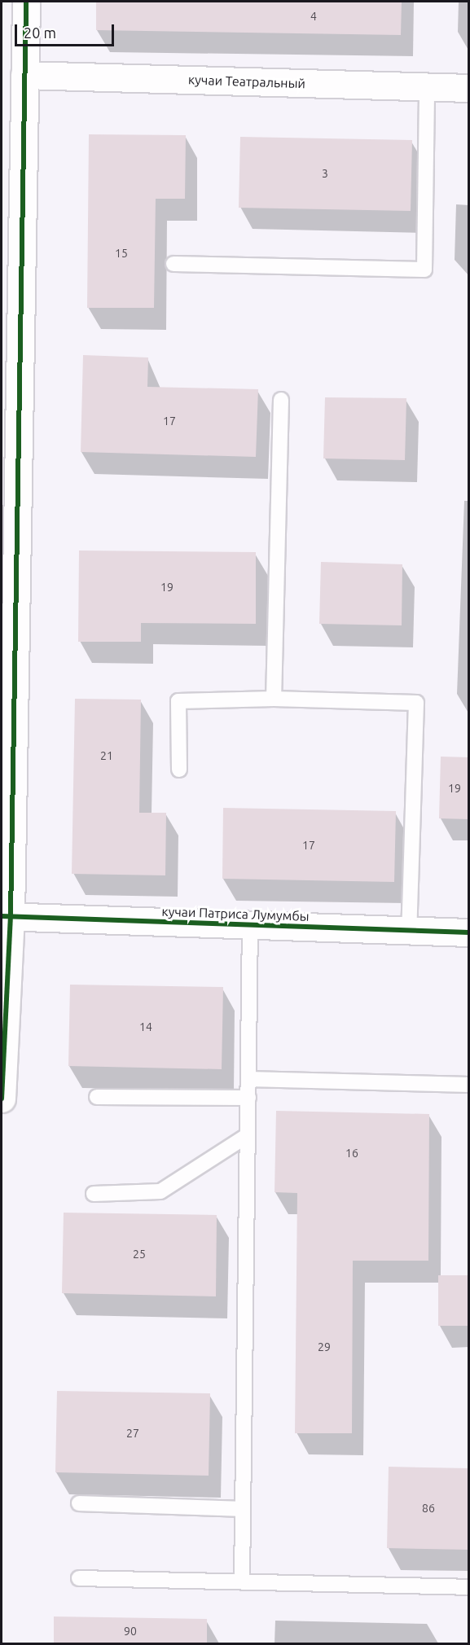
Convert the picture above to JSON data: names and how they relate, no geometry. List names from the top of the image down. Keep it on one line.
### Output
{"streets":{"street":["кучаи Театральный","кучаи Патриса Лумумбы"]},"house_numbers":["4","3","15","17","19","21","19","17","14","16","25","29","27","86","90"],"scale_bar":"20 m"}
